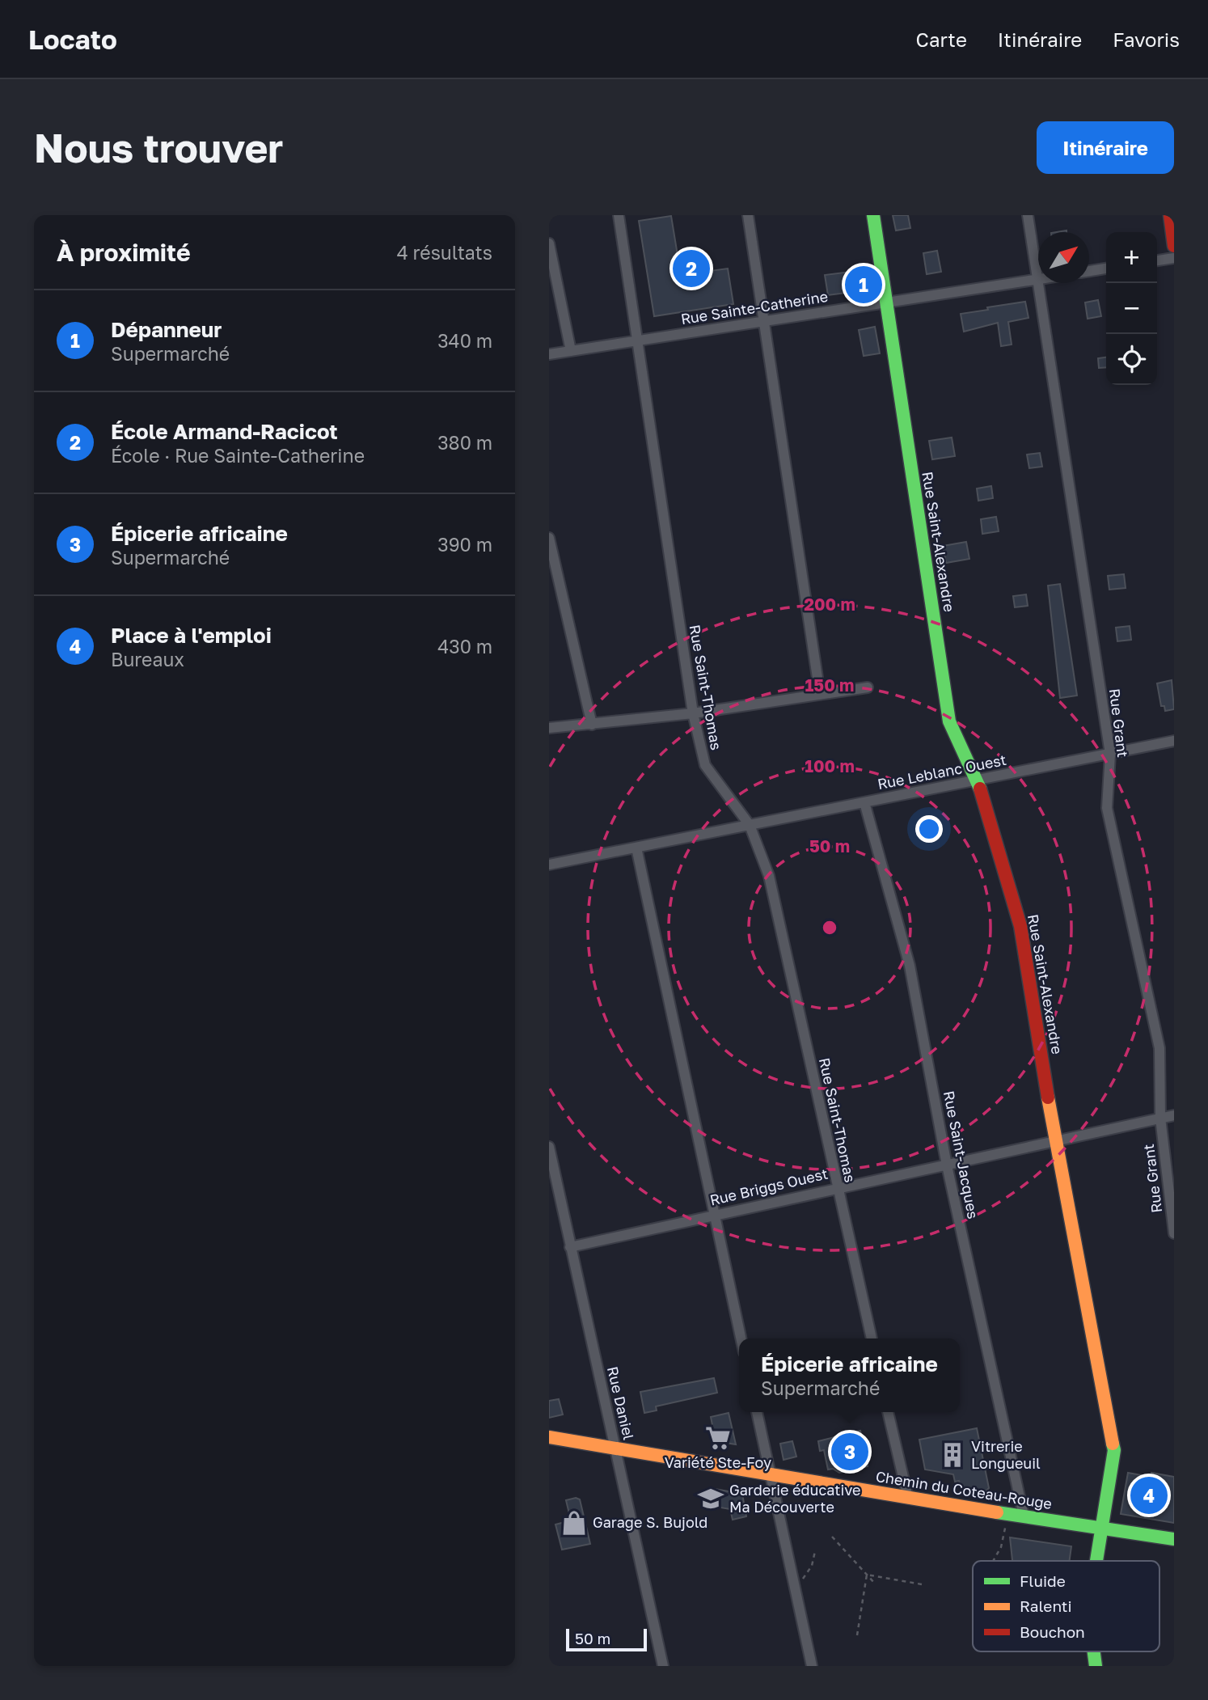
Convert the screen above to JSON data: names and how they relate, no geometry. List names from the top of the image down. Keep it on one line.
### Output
{"streets":{"street":["Rue Sainte-Catherine","Rue Saint-Alexandre","Rue Saint-Thomas","Rue Grant","Rue Leblanc Ouest","Rue Saint-Jacques","Rue Briggs Ouest","Rue Daniel","Chemin du Coteau-Rouge"]},"crossings":[["Rue Sainte-Catherine","Rue Saint-Alexandre"],["Rue Sainte-Catherine","Rue Saint-Thomas"],["Rue Sainte-Catherine","Rue Grant"],["Rue Saint-Alexandre","Rue Leblanc Ouest"],["Rue Saint-Alexandre","Rue Briggs Ouest"],["Rue Saint-Alexandre","Chemin du Coteau-Rouge"],["Rue Saint-Thomas","Rue Leblanc Ouest"],["Rue Saint-Thomas","Rue Briggs Ouest"],["Rue Grant","Rue Leblanc Ouest"],["Rue Grant","Rue Briggs Ouest"],["Rue Leblanc Ouest","Rue Saint-Jacques"],["Rue Saint-Jacques","Rue Briggs Ouest"],["Rue Saint-Jacques","Chemin du Coteau-Rouge"],["Rue Briggs Ouest","Rue Daniel"],["Rue Daniel","Chemin du Coteau-Rouge"]],"places":{"supermarket":["Variété Ste-Foy"],"building":["Vitrerie Longueuil"],"school or university":["Garderie éducative Ma Découverte"],"shop":["Garage S. Bujold"]},"legend":["Fluide","Ralenti","Bouchon"],"scale_bar":"50 m","north":"top right","page":{"header":"Locato","nav":["Carte","Itinéraire","Favoris"],"buttons":"Itinéraire","title":"Nous trouver","heading":["À proximité","4 résultats"],"map_buttons":["+","−"],"pins":["2","1","3","4"],"list":[{"mark":"1","name":"Dépanneur","note":"Supermarché","value":"340 m"},{"mark":"2","name":"École Armand-Racicot","note":"École · Rue Sainte-Catherine","value":"380 m"},{"mark":"3","name":"Épicerie africaine","note":"Supermarché","value":"390 m"},{"mark":"4","name":"Place à l'emploi","note":"Bureaux","value":"430 m"}],"popup":["Épicerie africaine","Supermarché"],"scale":"50 m"},"rings":["200 m","150 m","100 m","50 m"]}
